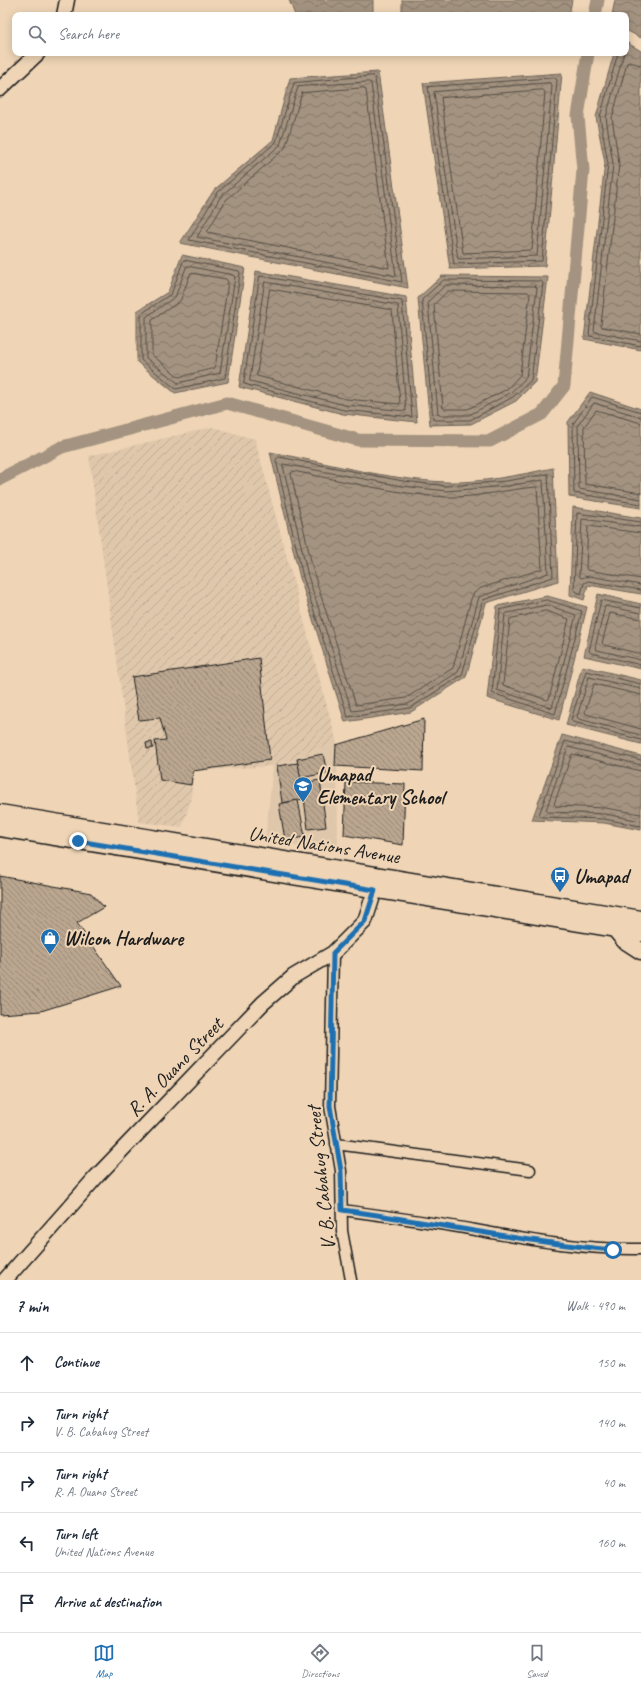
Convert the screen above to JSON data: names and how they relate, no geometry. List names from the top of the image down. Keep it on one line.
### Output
{"streets":{"main road":["United Nations Avenue"],"street":["R. A. Ouano Street","V. B. Cabahug Street"]},"crossings":[["United Nations Avenue","R. A. Ouano Street"],["R. A. Ouano Street","V. B. Cabahug Street"]],"places":{"school or university":["Umapad Elementary School"],"bus stop":["Umapad"],"shop":["Wilcon Hardware"]},"page":{"search":"Search here","heading":["7 min","Walk · 490 m"],"list":[["Continue","150 m"],["Turn right","V. B. Cabahug Street","140 m"],["Turn right","R. A. Ouano Street","40 m"],["Turn left","United Nations Avenue","160 m"],"Arrive at destination"],"nav":["Map","Directions","Saved"]}}
